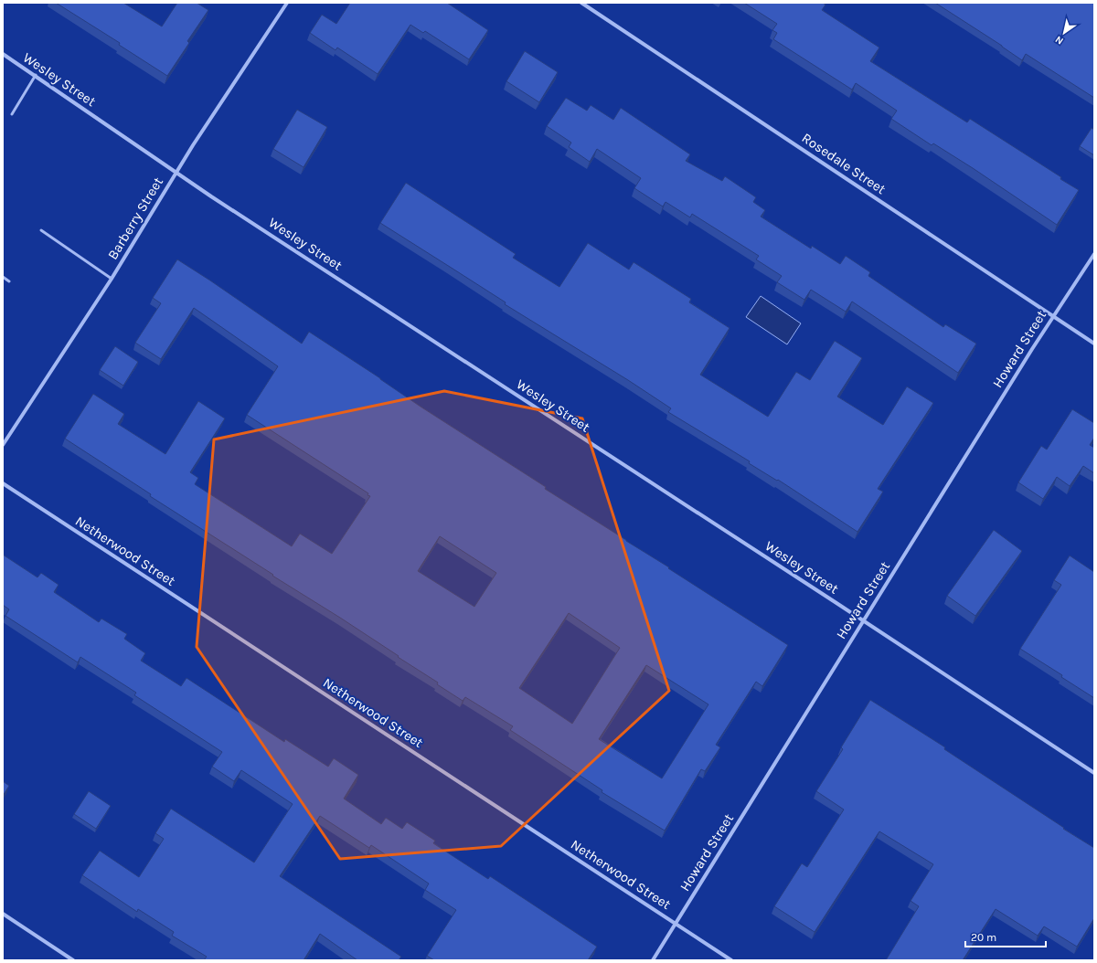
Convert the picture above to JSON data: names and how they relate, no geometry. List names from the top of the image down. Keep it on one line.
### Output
{"streets":{"street":["Wesley Street","Rosedale Street","Barberry Street","Howard Street","Netherwood Street"]},"crossings":[["Wesley Street","Barberry Street"],["Wesley Street","Howard Street"],["Rosedale Street","Howard Street"],["Howard Street","Netherwood Street"]],"scale_bar":"20 m","north":"bottom left"}
